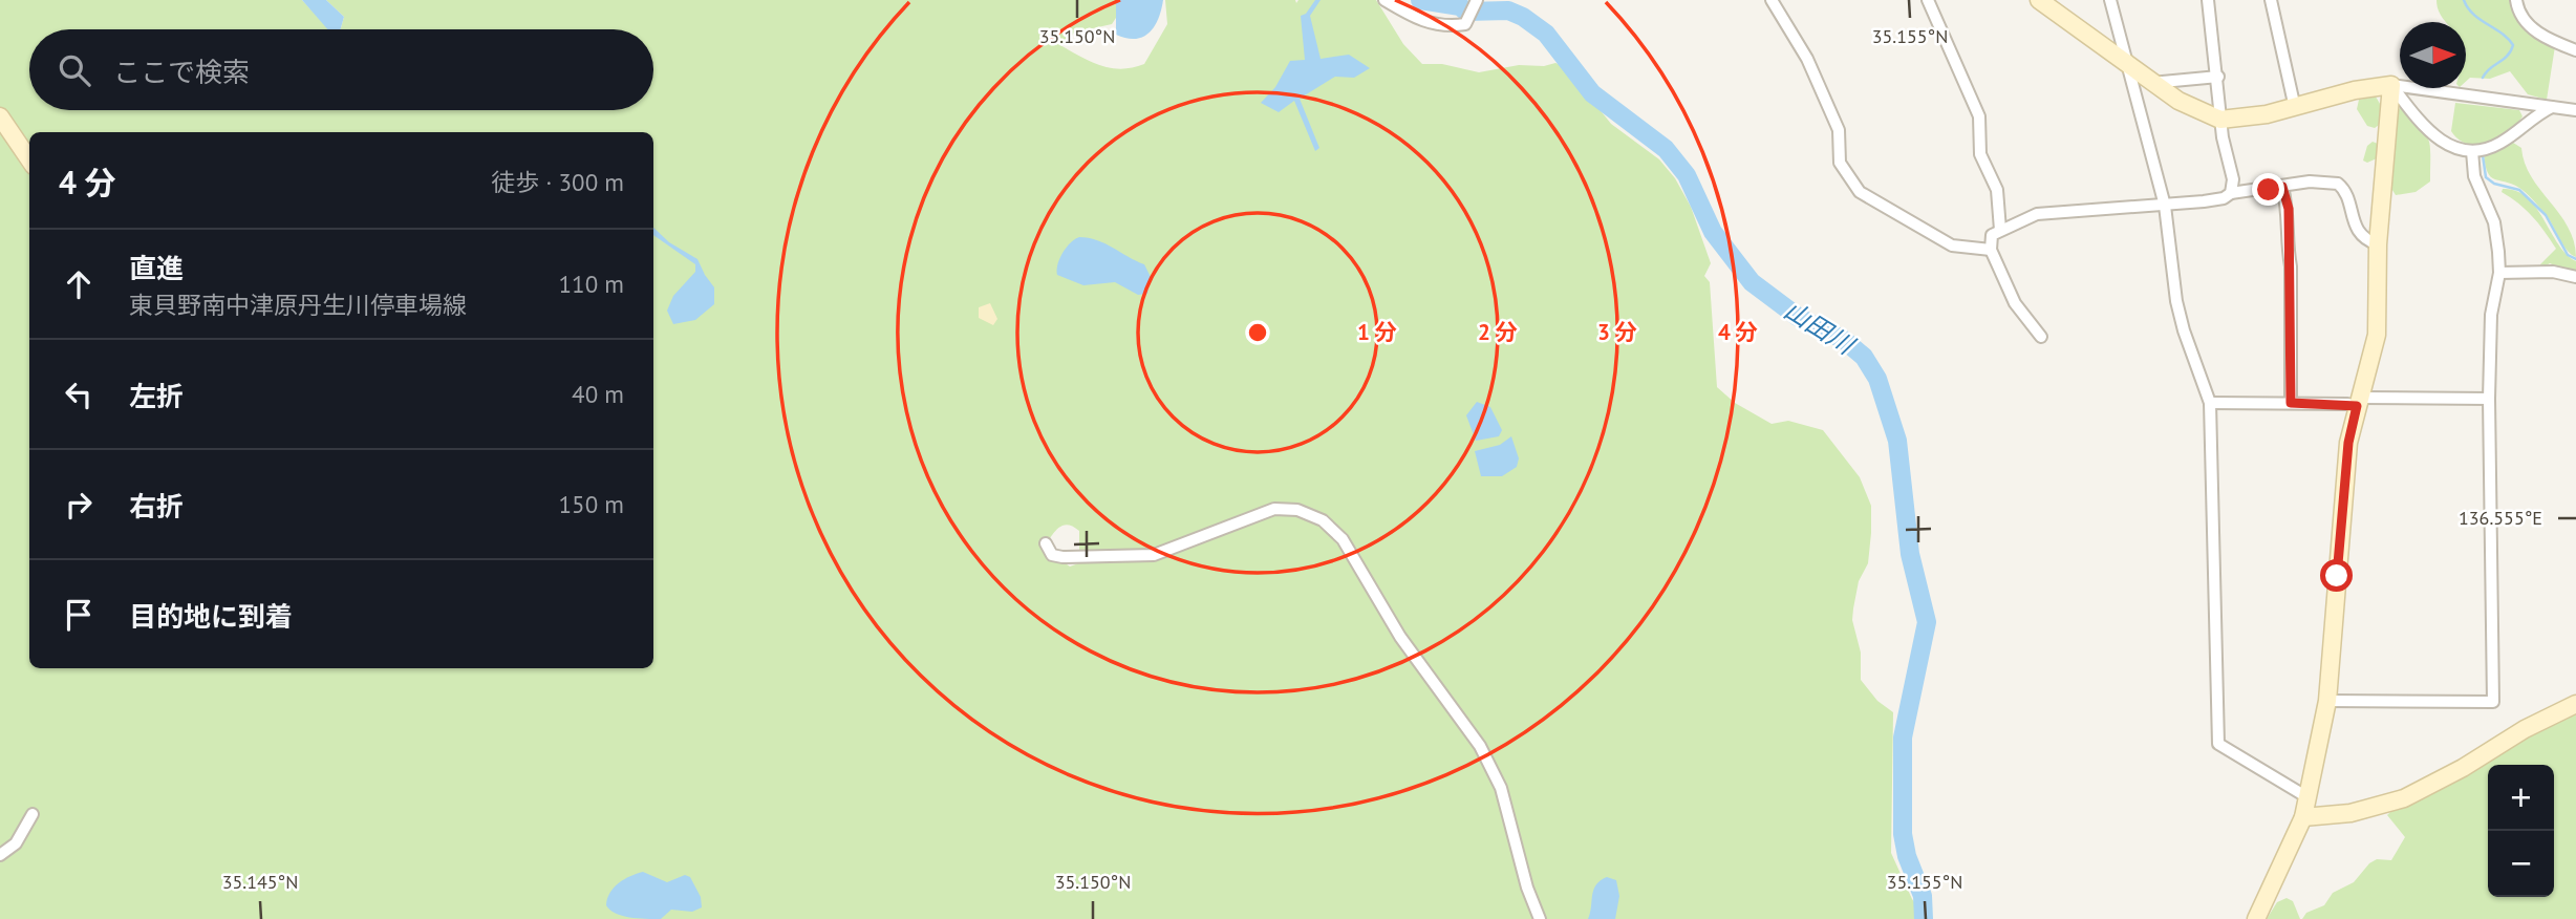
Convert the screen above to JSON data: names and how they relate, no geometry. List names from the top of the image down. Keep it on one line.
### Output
{"water":["山田川"],"north":"right","page":{"search":"ここで検索","heading":["4 分","徒歩 · 300 m"],"list":[["直進","東貝野南中津原丹生川停車場線","110 m"],["左折","40 m"],["右折","150 m"],"目的地に到着"],"map_buttons":["+","−"]},"coordinates":["35.150°N","35.155°N","136.555°E","35.145°N"],"rings":["1 分","2 分","3 分","4 分"]}
